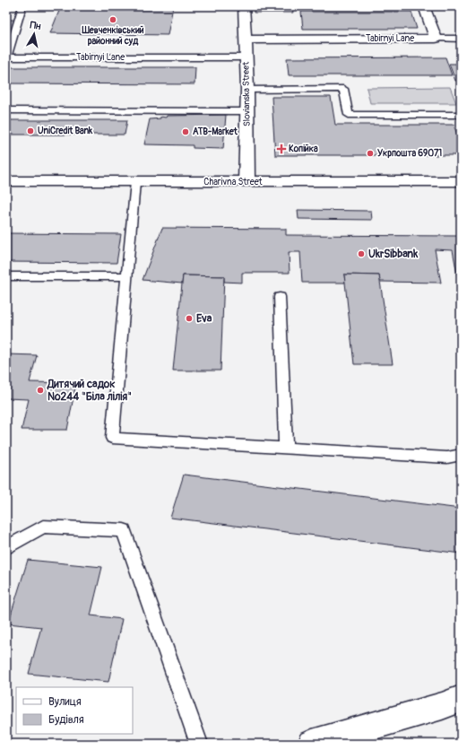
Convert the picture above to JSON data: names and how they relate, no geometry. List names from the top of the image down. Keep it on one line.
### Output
{"streets":{"street":["Tabirnyi Lane","Slovianska Street","Charivna Street"]},"crossings":[["Tabirnyi Lane","Slovianska Street"],["Slovianska Street","Charivna Street"]],"places":{"other":["Шевченківський районний суд","UniCredit Bank","ATB-Market","Укрпошта 69071","UkrSibbank","Eva","Дитячий садок №244 \"Біла лілія\""],"health":["Копійка"]},"legend":["Вулиця","Будівля"],"north":"top"}
